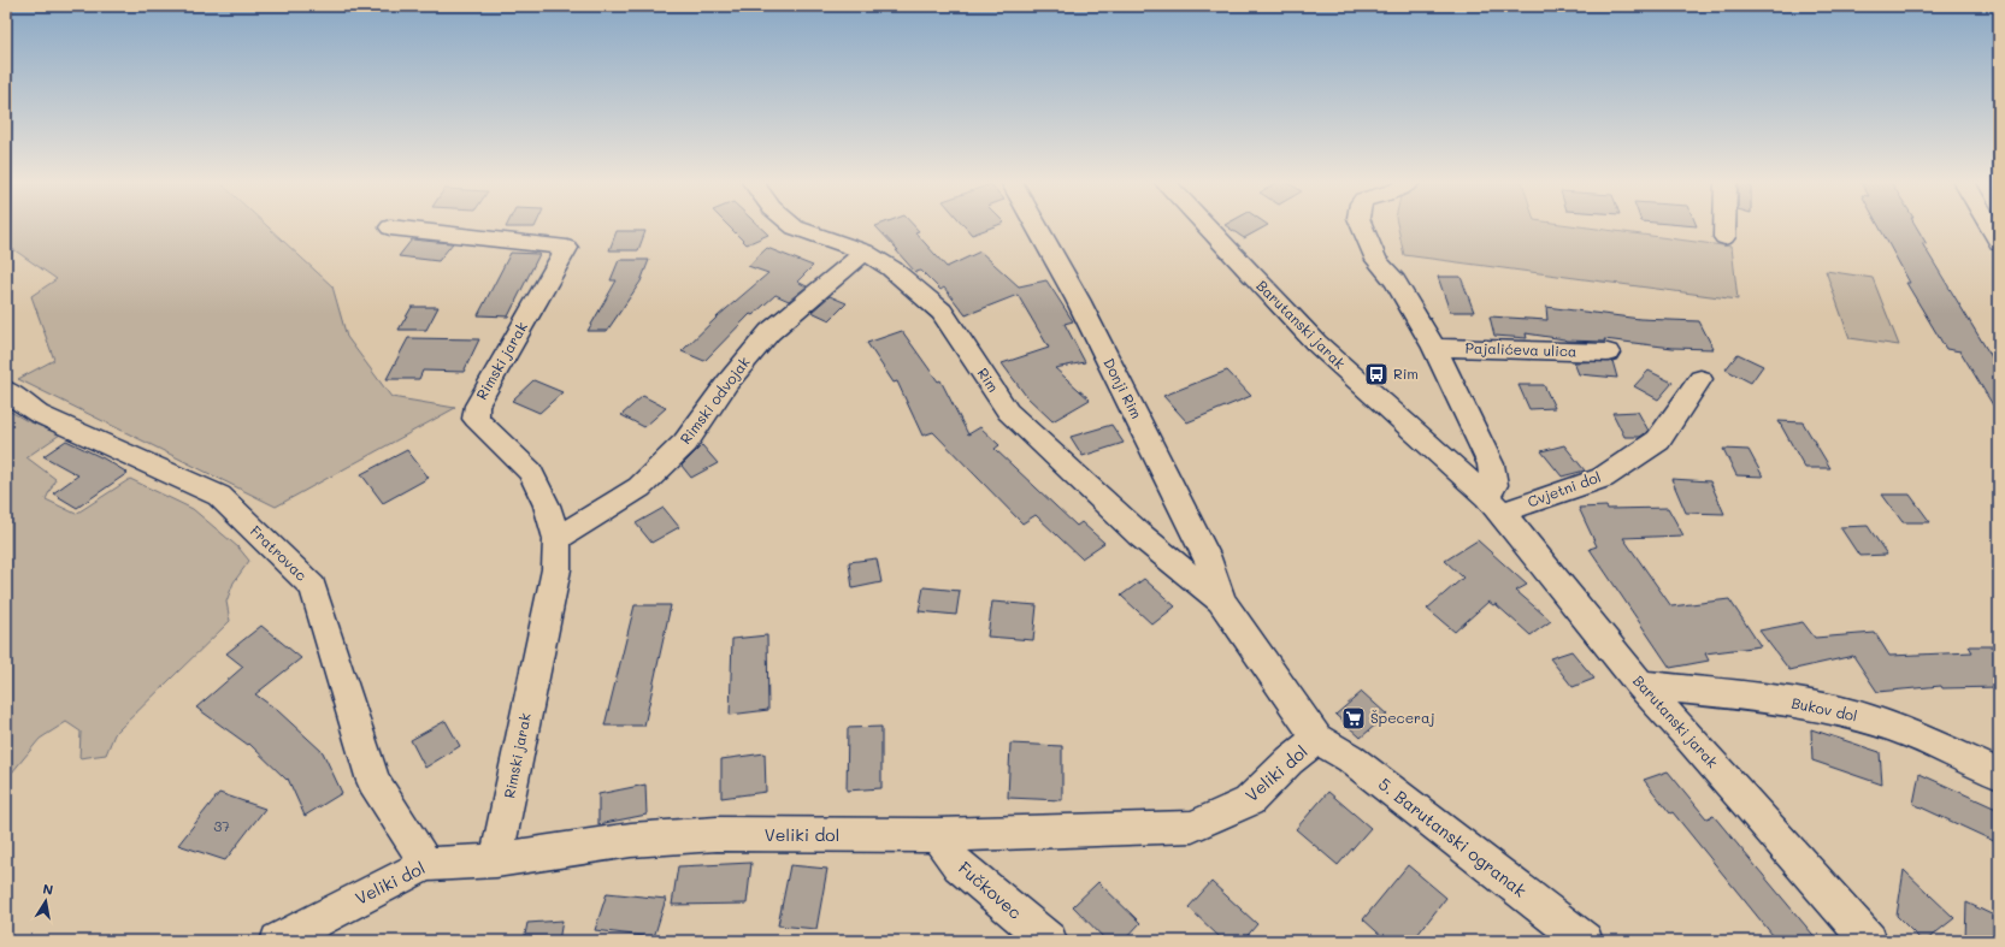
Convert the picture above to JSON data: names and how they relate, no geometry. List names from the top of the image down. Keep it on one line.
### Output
{"streets":{"street":["Barutanski jarak","Pajalićeva ulica","Rimski jarak","Rim","Donji Rim","Rimski odvojak","Cvjetni dol","Fratrovac","Bukov dol","Veliki dol","5. Barutanski ogranak","Fučkovec"]},"crossings":[["Barutanski jarak","Cvjetni dol"],["Barutanski jarak","Bukov dol"],["Rimski jarak","Rimski odvojak"],["Rimski jarak","Veliki dol"],["Rim","Donji Rim"],["Rim","Rimski odvojak"],["Rim","Veliki dol"],["Rim","5. Barutanski ogranak"],["Fratrovac","Veliki dol"],["Veliki dol","5. Barutanski ogranak"],["Veliki dol","Fučkovec"]],"places":{"bus stop":["Rim"],"supermarket":["Špeceraj"]},"house_numbers":["37"],"north":"top"}
